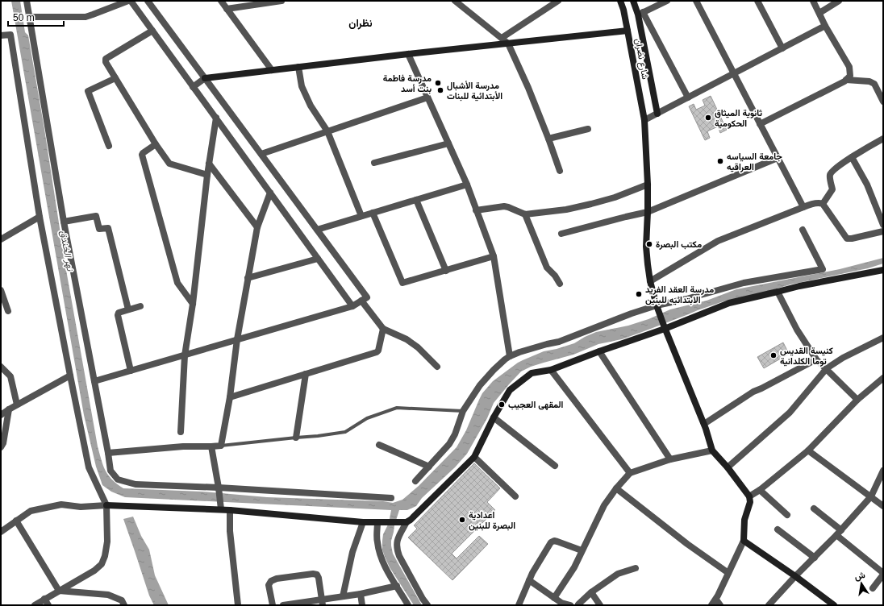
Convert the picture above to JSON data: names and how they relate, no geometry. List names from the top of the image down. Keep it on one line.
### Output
{"streets":{"street":["شارع نضران"]},"districts":["نظران"],"water":["نهر الخندق"],"places":["مدرسة فاطمة بنت أسد","مدرسة الأشبال الأبتدائية للبنات","ثانوية الميثاق الحكومية","جامعة السياسه العراقيه","مكتب البصرة","مدرسة العقد الفريد الابتدائيه للبنين","كنيسة القديس توما الكلدانية","المقهى العجيب","اعدادية البصرة للبنين"],"scale_bar":"50 m","north":"top"}
